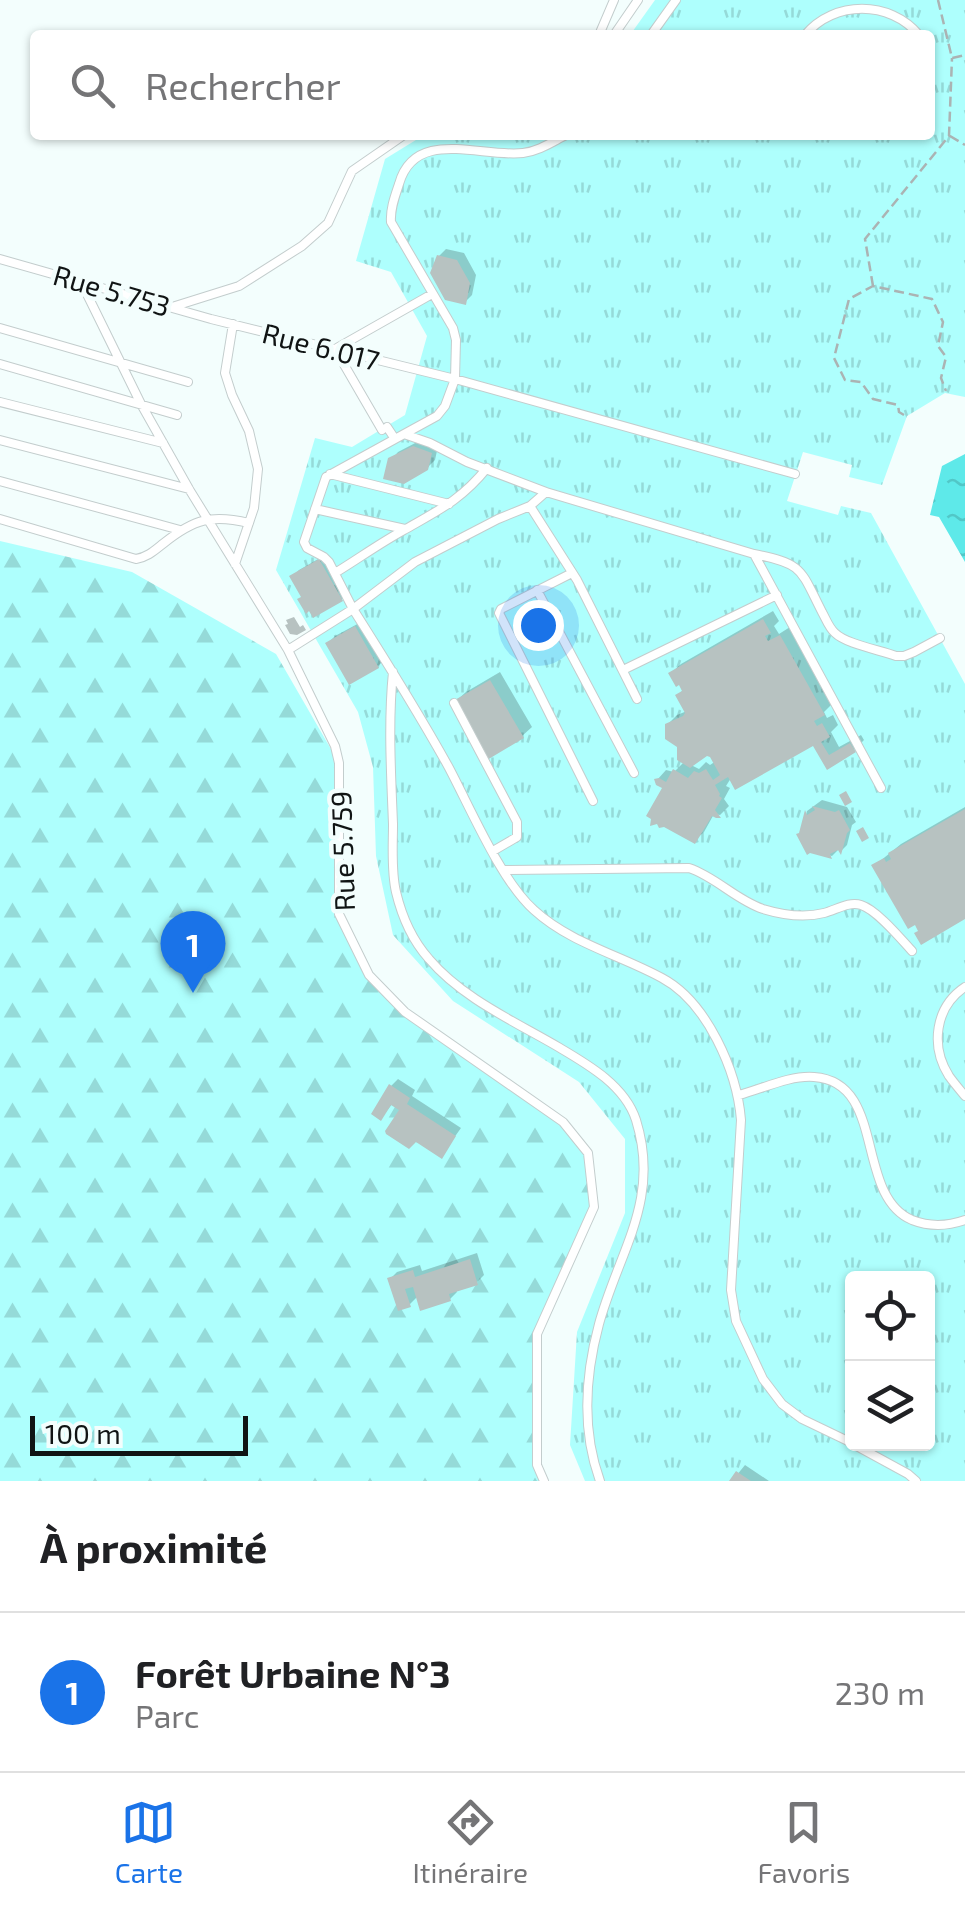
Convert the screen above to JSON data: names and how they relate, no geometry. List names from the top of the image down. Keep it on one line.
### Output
{"streets":{"lane":["Rue 5.753","Rue 6.017","Rue 5.759"]},"crossings":[["Rue 5.753","Rue 6.017"],["Rue 5.753","Rue 5.759"]],"scale_bar":"100 m","page":{"search":"Rechercher","pins":"1","scale":"100 m","heading":"À proximité","list":[{"mark":"1","name":"Forêt Urbaine N°3","note":"Parc","value":"230 m"}],"nav":["Carte","Itinéraire","Favoris"]}}
